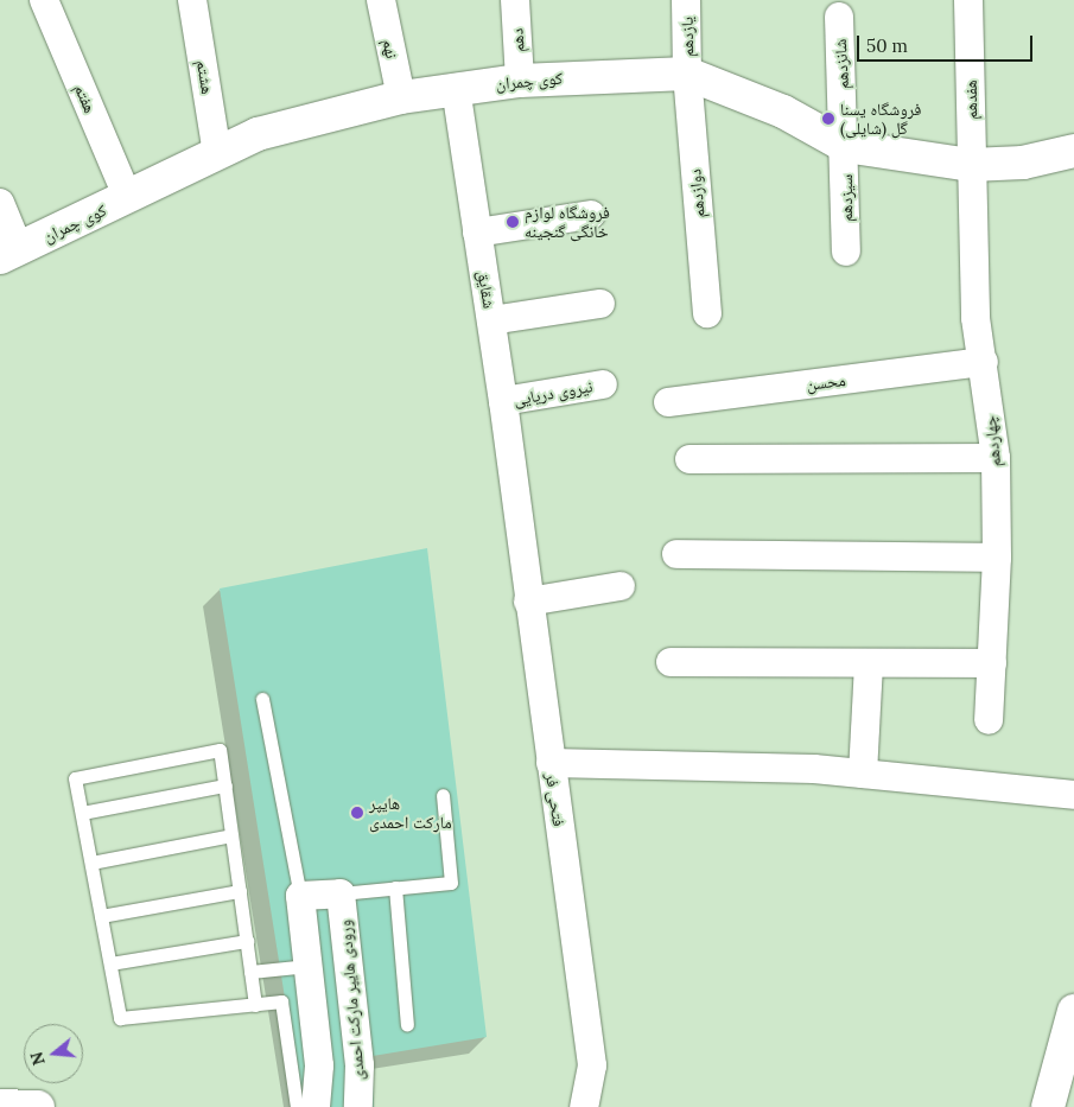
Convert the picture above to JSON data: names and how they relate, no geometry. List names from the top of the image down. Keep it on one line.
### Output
{"streets":{"main road":["کوی چمران"],"street":["یازدهم","دهم","نهم","شانزدهم","هشتم","هفتم","هفدهم","دوازدهم","سیزدهم","شقایق","محسن","نیروی دریایی","چهاردهم","فتحی فر","ورودی هایپر مارکت احمدی"]},"crossings":[["یازدهم","کوی چمران"],["یازدهم","دوازدهم"],["دهم","کوی چمران"],["نهم","کوی چمران"],["شانزدهم","کوی چمران"],["شانزدهم","سیزدهم"],["هشتم","کوی چمران"],["کوی چمران","هفتم"],["کوی چمران","هفدهم"],["کوی چمران","دوازدهم"],["کوی چمران","سیزدهم"],["کوی چمران","شقایق"],["کوی چمران","چهاردهم"],["هفدهم","چهاردهم"],["شقایق","نیروی دریایی"],["شقایق","فتحی فر"],["محسن","چهاردهم"]],"places":["فروشگاه یسنا گل (شایلی)","فروشگاه لوازم خانگی گنجینه","هایپر مارکت احمدی"],"scale_bar":"50 m","north":"left"}
